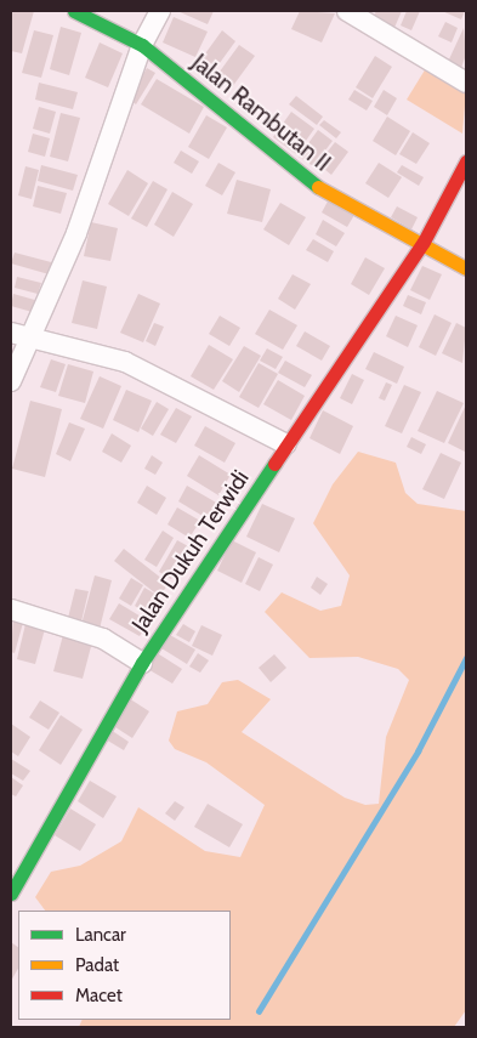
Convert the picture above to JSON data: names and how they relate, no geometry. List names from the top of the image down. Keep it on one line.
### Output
{"streets":{"street":["Jalan Rambutan II","Jalan Dukuh Terwidi"]},"crossings":[["Jalan Rambutan II","Jalan Dukuh Terwidi"]],"legend":["Lancar","Padat","Macet"]}
